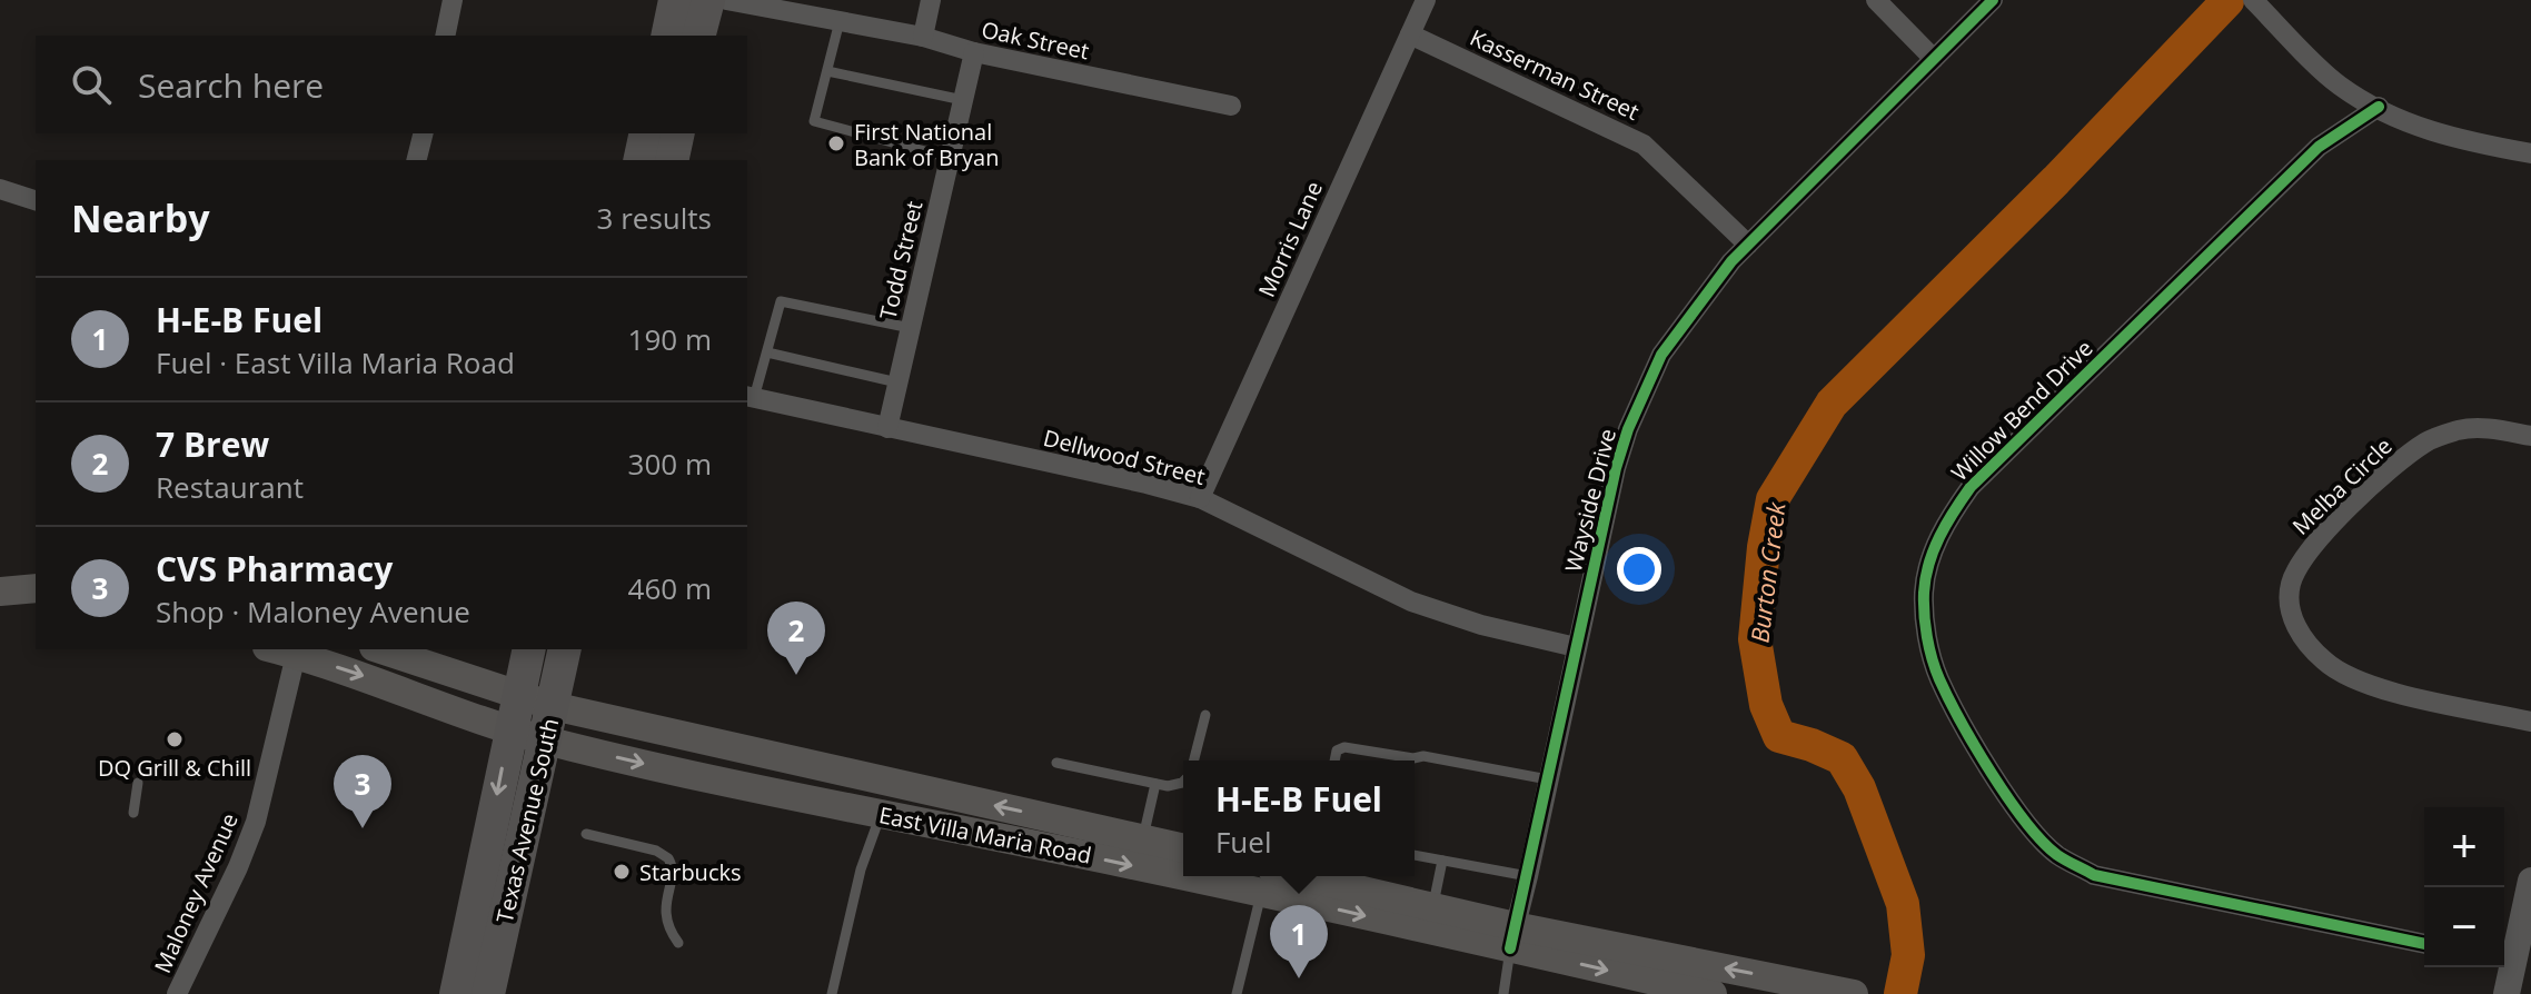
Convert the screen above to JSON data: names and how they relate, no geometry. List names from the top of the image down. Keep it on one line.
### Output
{"streets":{"main road":["Texas Avenue South","East Villa Maria Road"],"street":["Oak Street","Kasserman Street","Morris Lane","Todd Street","Willow Bend Drive","Dellwood Street","Melba Circle","Wayside Drive","Maloney Avenue"]},"crossings":[["Oak Street","Todd Street"],["Kasserman Street","Morris Lane"],["Kasserman Street","Wayside Drive"],["Morris Lane","Dellwood Street"],["Todd Street","Dellwood Street"],["Dellwood Street","Wayside Drive"],["Wayside Drive","East Villa Maria Road"],["Texas Avenue South","East Villa Maria Road"],["East Villa Maria Road","Maloney Avenue"]],"water":["Burton Creek"],"places":["First National Bank of Bryan","DQ Grill & Chill","Starbucks"],"page":{"search":"Search here","heading":["Nearby","3 results"],"list":[{"mark":"1","name":"H-E-B Fuel","note":"Fuel · East Villa Maria Road","value":"190 m"},{"mark":"2","name":"7 Brew","note":"Restaurant","value":"300 m"},{"mark":"3","name":"CVS Pharmacy","note":"Shop · Maloney Avenue","value":"460 m"}],"pins":["2","3","1"],"popup":["H-E-B Fuel","Fuel"],"map_buttons":["+","−"]}}
